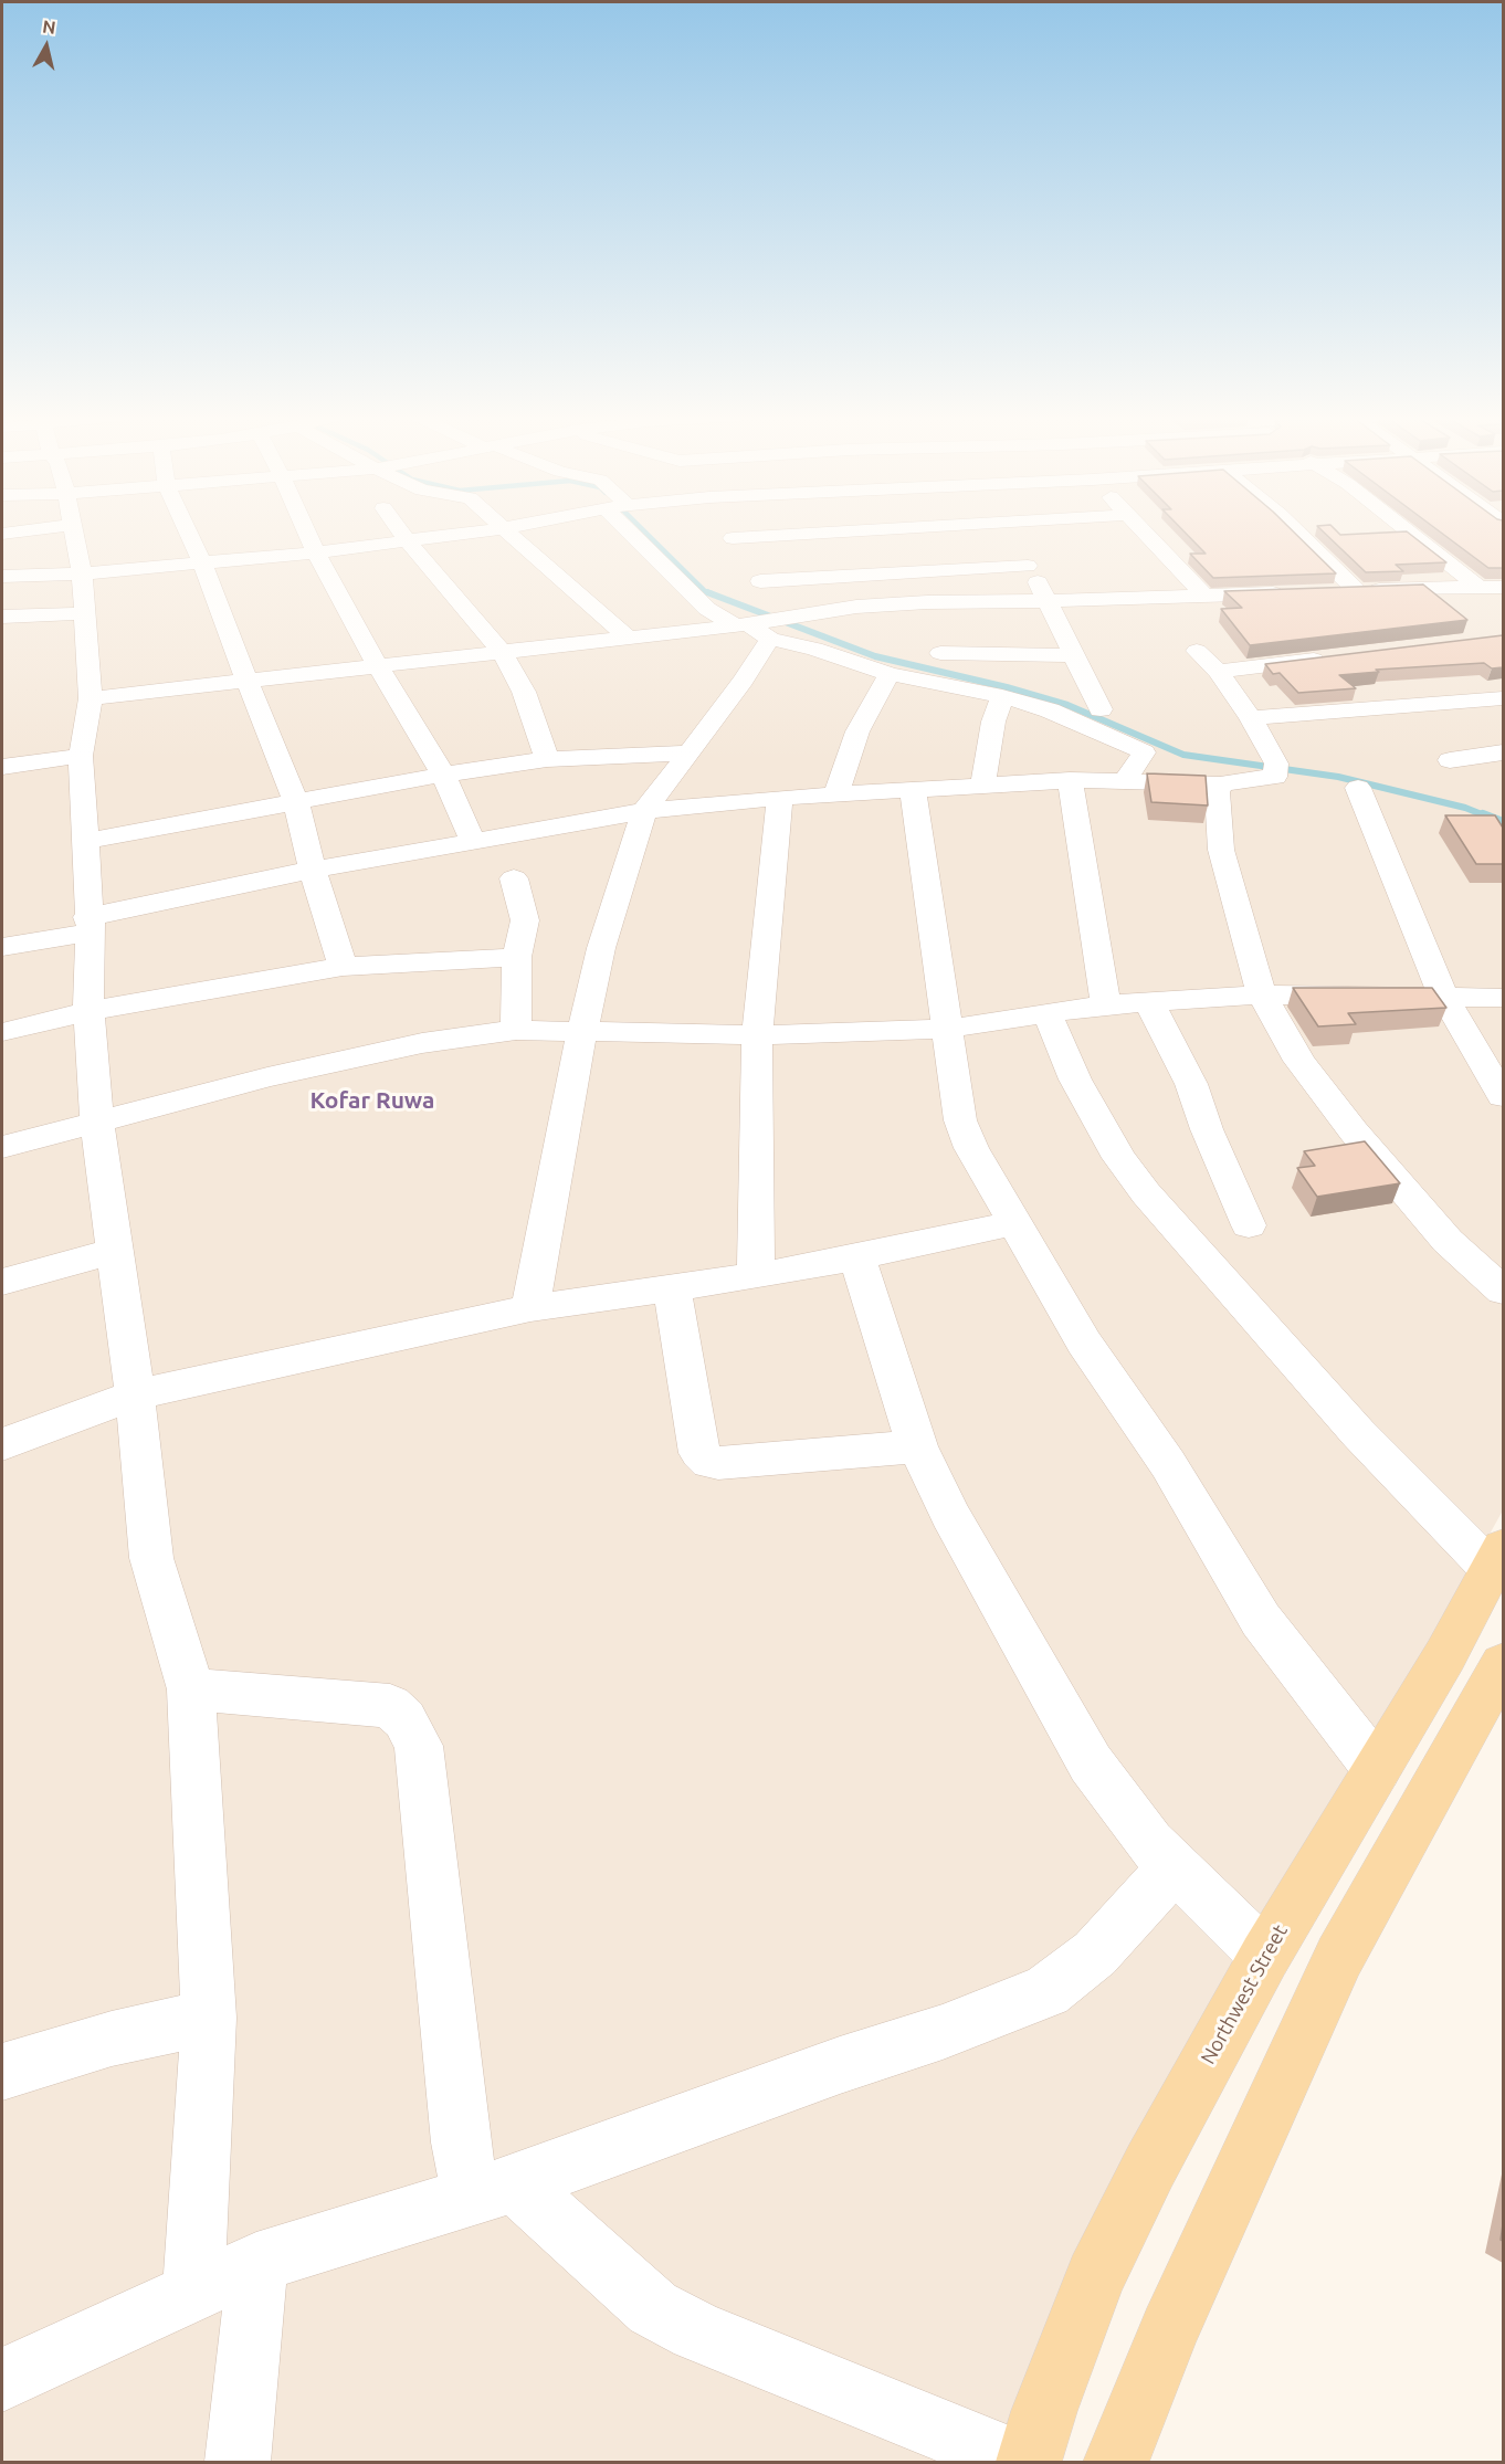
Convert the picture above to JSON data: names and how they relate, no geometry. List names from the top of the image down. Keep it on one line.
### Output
{"streets":{"main road":["Northwest Street"]},"districts":["Kofar Ruwa"],"north":"top"}
